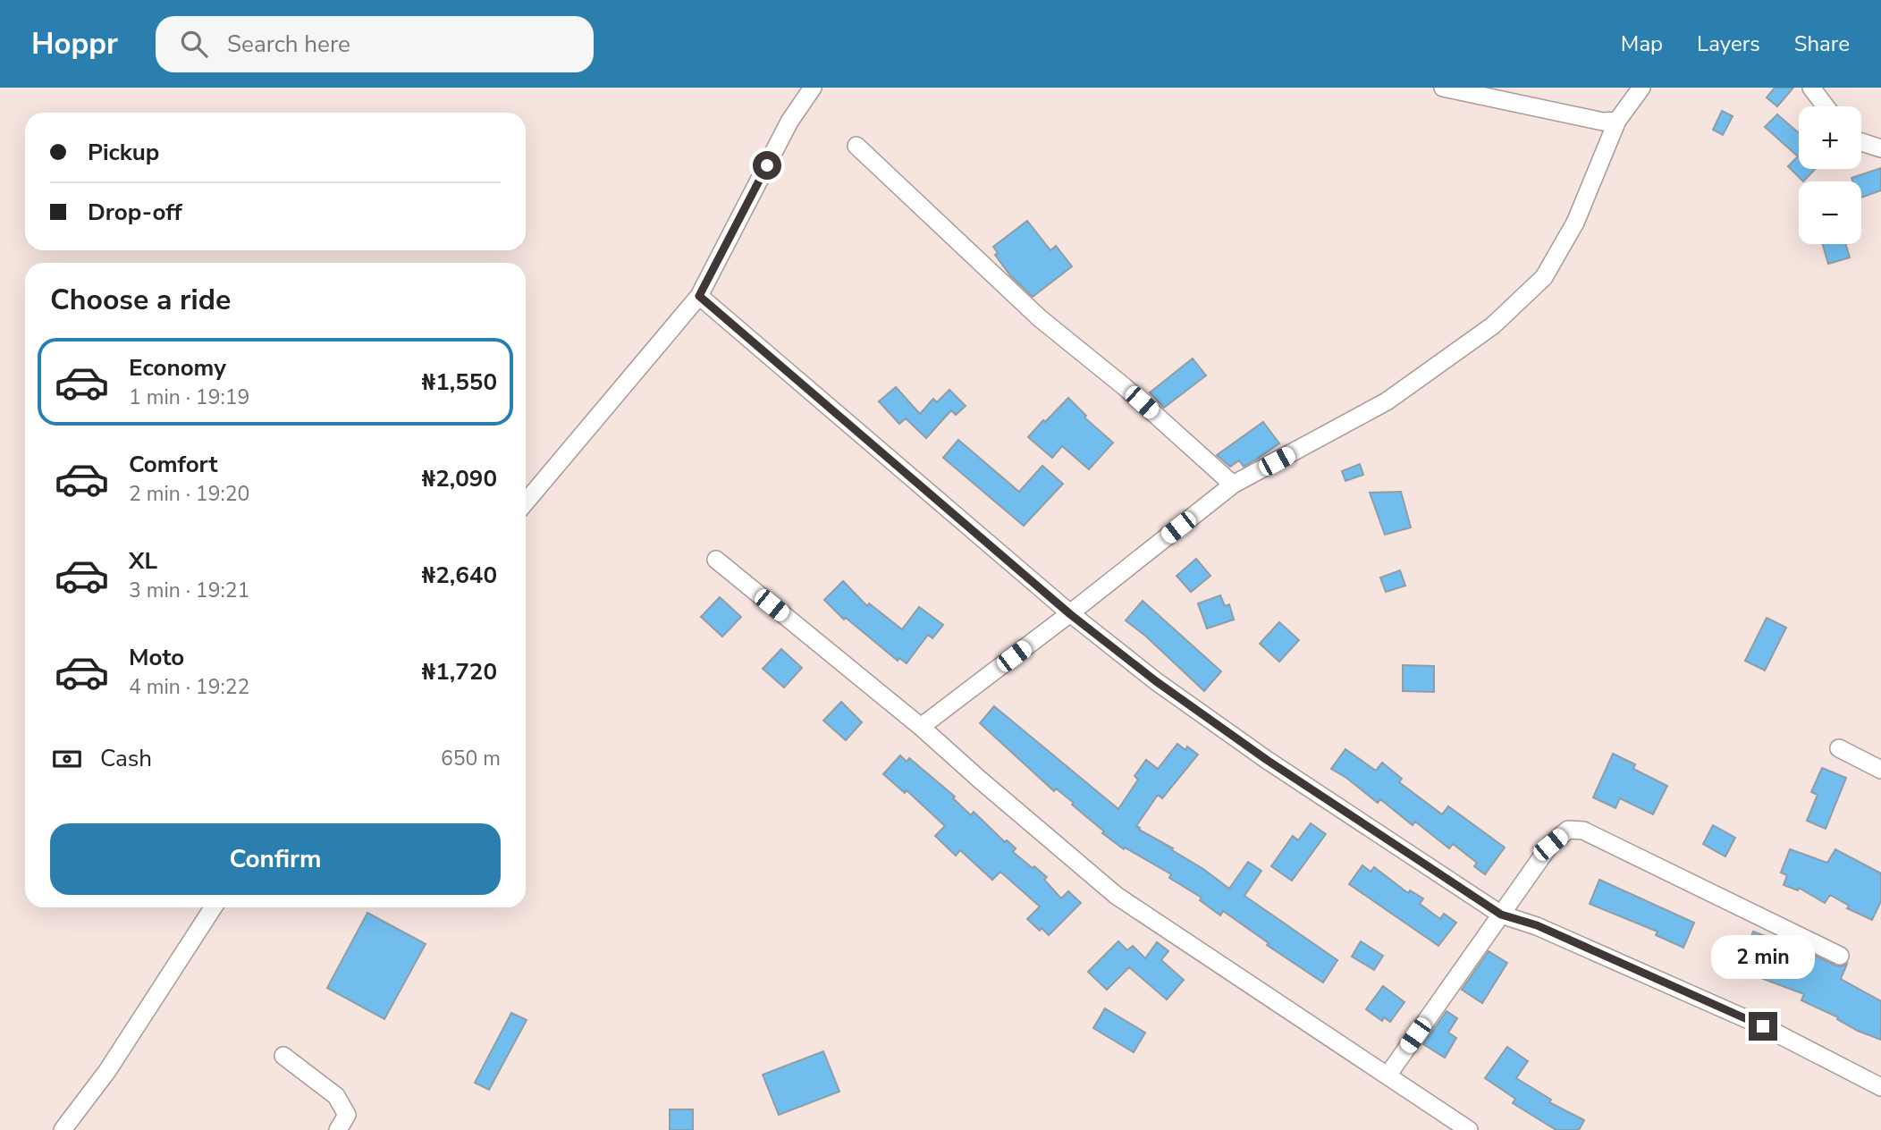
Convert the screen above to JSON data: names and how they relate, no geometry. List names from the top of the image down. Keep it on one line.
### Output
{"page":{"header":"Hoppr","search":"Search here","nav":["Map","Layers","Share"],"map_buttons":["+","−"],"banner":["Pickup","Drop-off"],"heading":"Choose a ride","list":[{"name":"Economy","note":"1 min · 19:19","value":"₦1,550"},{"name":"Comfort","note":"2 min · 19:20","value":"₦2,090"},{"name":"XL","note":"3 min · 19:21","value":"₦2,640"},{"name":"Moto","note":"4 min · 19:22","value":"₦1,720"}],"pay":["Cash","650 m"],"buttons":"Confirm","bubble":"2 min"}}
